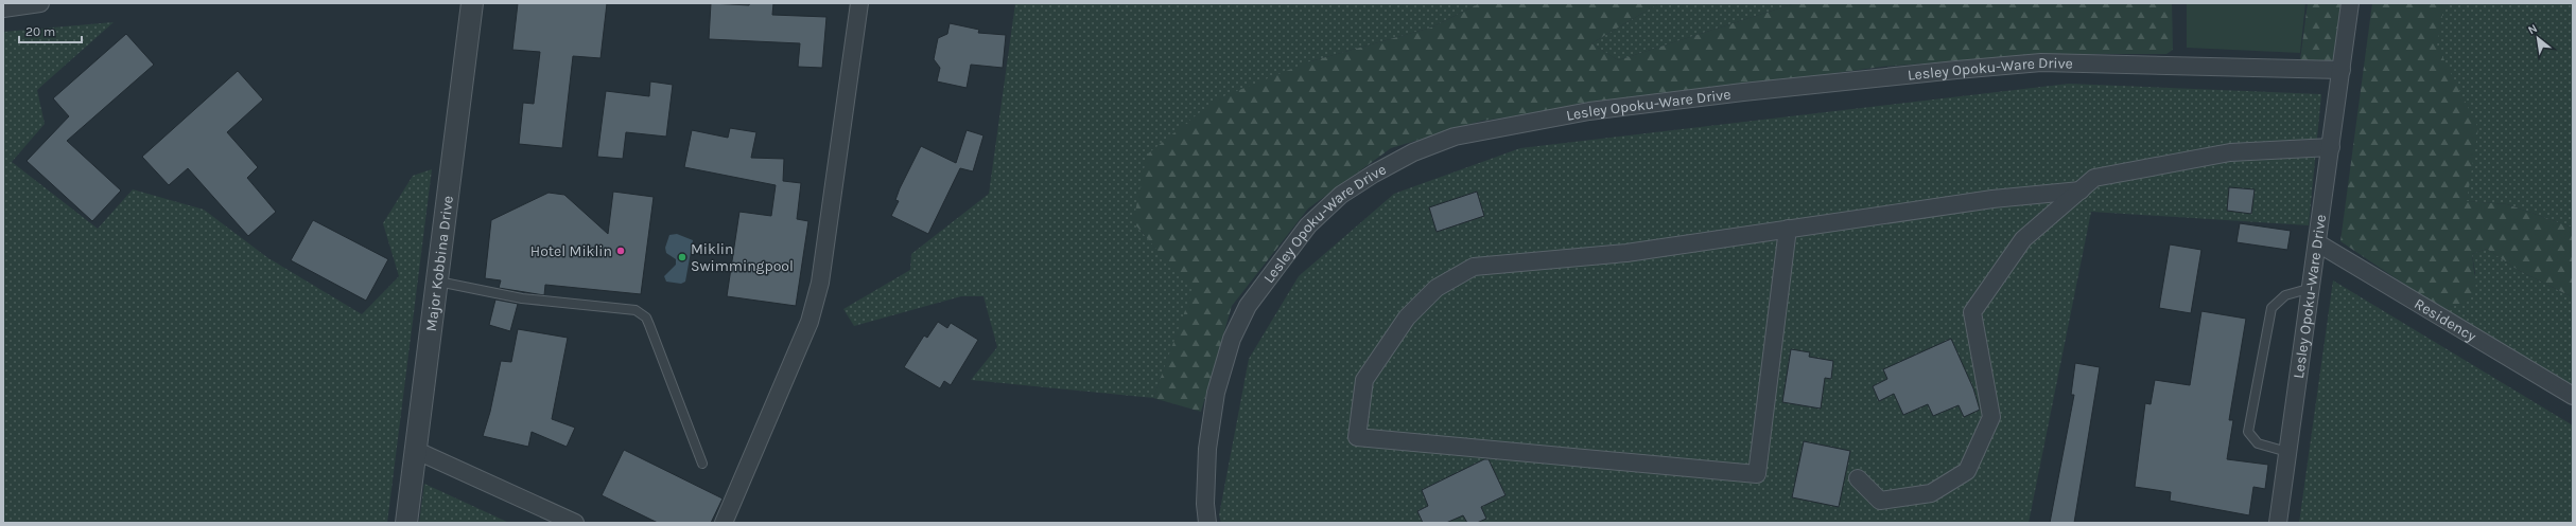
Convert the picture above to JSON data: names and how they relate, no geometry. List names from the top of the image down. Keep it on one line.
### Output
{"streets":{"street":["Lesley Opoku-Ware Drive","Major Kobbina Drive","Residency"]},"crossings":[["Lesley Opoku-Ware Drive","Residency"]],"places":["Hotel Miklin","Miklin Swimmingpool"],"scale_bar":"20 m","north":"top left"}
